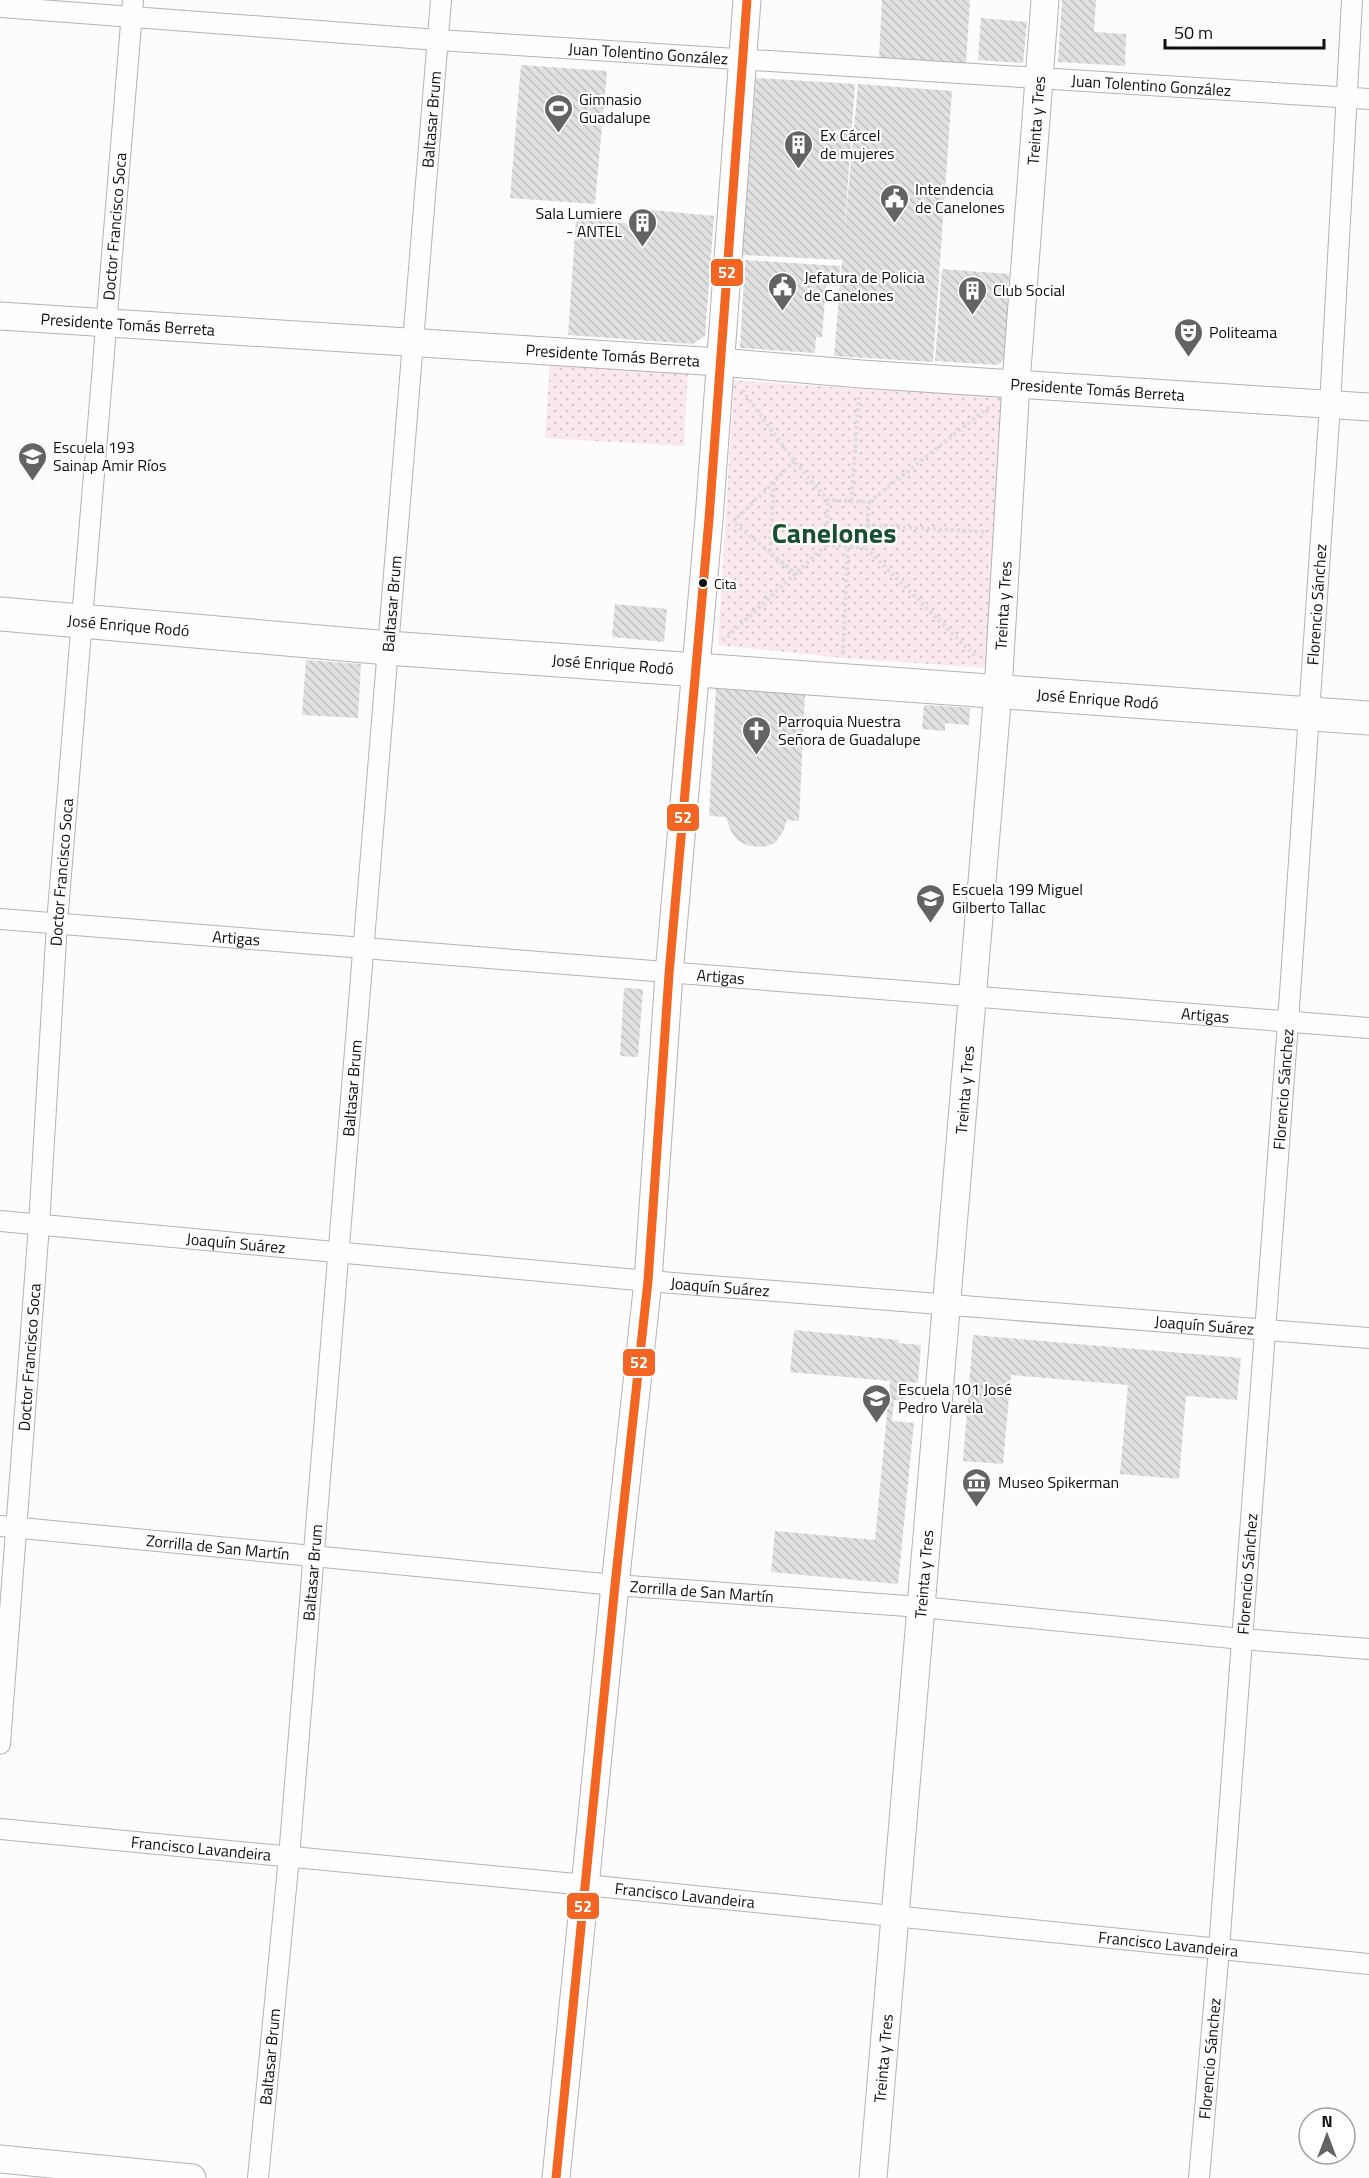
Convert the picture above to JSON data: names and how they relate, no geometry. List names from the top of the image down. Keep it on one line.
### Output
{"streets":{"highway":["José Enrique Rodó"],"street":["Juan Tolentino González","Baltasar Brum","Treinta y Tres","Doctor Francisco Soca","Presidente Tomás Berreta","Florencio Sánchez","Artigas","Joaquín Suárez","Zorrilla de San Martín","Francisco Lavandeira"]},"crossings":[["Juan Tolentino González","Baltasar Brum"],["Juan Tolentino González","Treinta y Tres"],["Juan Tolentino González","Doctor Francisco Soca"],["Juan Tolentino González","Florencio Sánchez"],["Baltasar Brum","Presidente Tomás Berreta"],["Baltasar Brum","José Enrique Rodó"],["Baltasar Brum","Artigas"],["Baltasar Brum","Joaquín Suárez"],["Baltasar Brum","Zorrilla de San Martín"],["Baltasar Brum","Francisco Lavandeira"],["Treinta y Tres","Presidente Tomás Berreta"],["Treinta y Tres","José Enrique Rodó"],["Treinta y Tres","Artigas"],["Treinta y Tres","Joaquín Suárez"],["Treinta y Tres","Zorrilla de San Martín"],["Treinta y Tres","Francisco Lavandeira"],["Doctor Francisco Soca","Presidente Tomás Berreta"],["Doctor Francisco Soca","José Enrique Rodó"],["Doctor Francisco Soca","Artigas"],["Doctor Francisco Soca","Joaquín Suárez"],["Doctor Francisco Soca","Zorrilla de San Martín"],["Presidente Tomás Berreta","Florencio Sánchez"],["Florencio Sánchez","José Enrique Rodó"],["Florencio Sánchez","Artigas"],["Florencio Sánchez","Joaquín Suárez"],["Florencio Sánchez","Zorrilla de San Martín"],["Florencio Sánchez","Francisco Lavandeira"]],"districts":["Canelones"],"places":{"sports":["Gimnasio Guadalupe"],"building":["Ex Cárcel de mujeres","Sala Lumiere - ANTEL","Club Social"],"public building":["Intendencia de Canelones","Jefatura de Policia de Canelones"],"theatre":["Politeama"],"school or university":["Escuela 193 Sainap Amir Ríos","Escuela 199 Miguel Gilberto Tallac","Escuela 101 José Pedro Varela"],"other":["Cita"],"church":["Parroquia Nuestra Señora de Guadalupe"],"museum":["Museo Spikerman"]},"lines":["transit line 52"],"scale_bar":"50 m","north":"top"}
